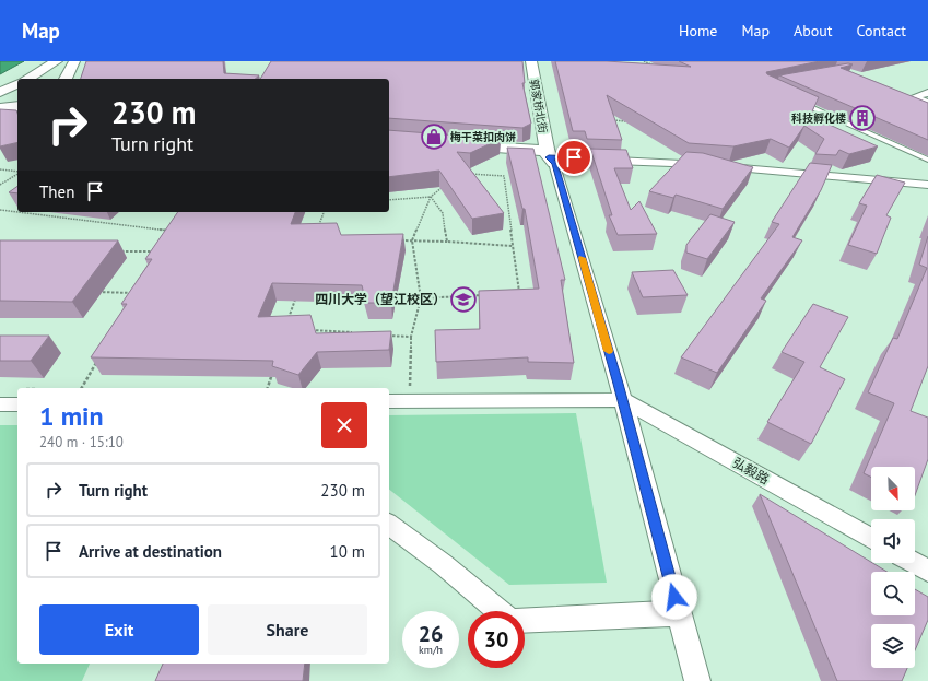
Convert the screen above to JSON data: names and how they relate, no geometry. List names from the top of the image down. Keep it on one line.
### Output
{"streets":{"street":["郭家桥北街","弘毅路"]},"places":{"building":["科技孵化楼"],"shop":["梅干菜扣肉饼"],"school or university":["四川大学（望江校区）"]},"north":"bottom right","page":{"header":"Map","nav":["Home","Map","About","Contact"],"turn":["230 m","Turn right"],"then":"Then","heading":["1 min","240 m · 15:10"],"list":[{"name":"Turn right","value":"230 m"},{"name":"Arrive at destination","value":"10 m"}],"buttons":["Exit","Share"],"speed":"26 km/h","limit":"30"}}
